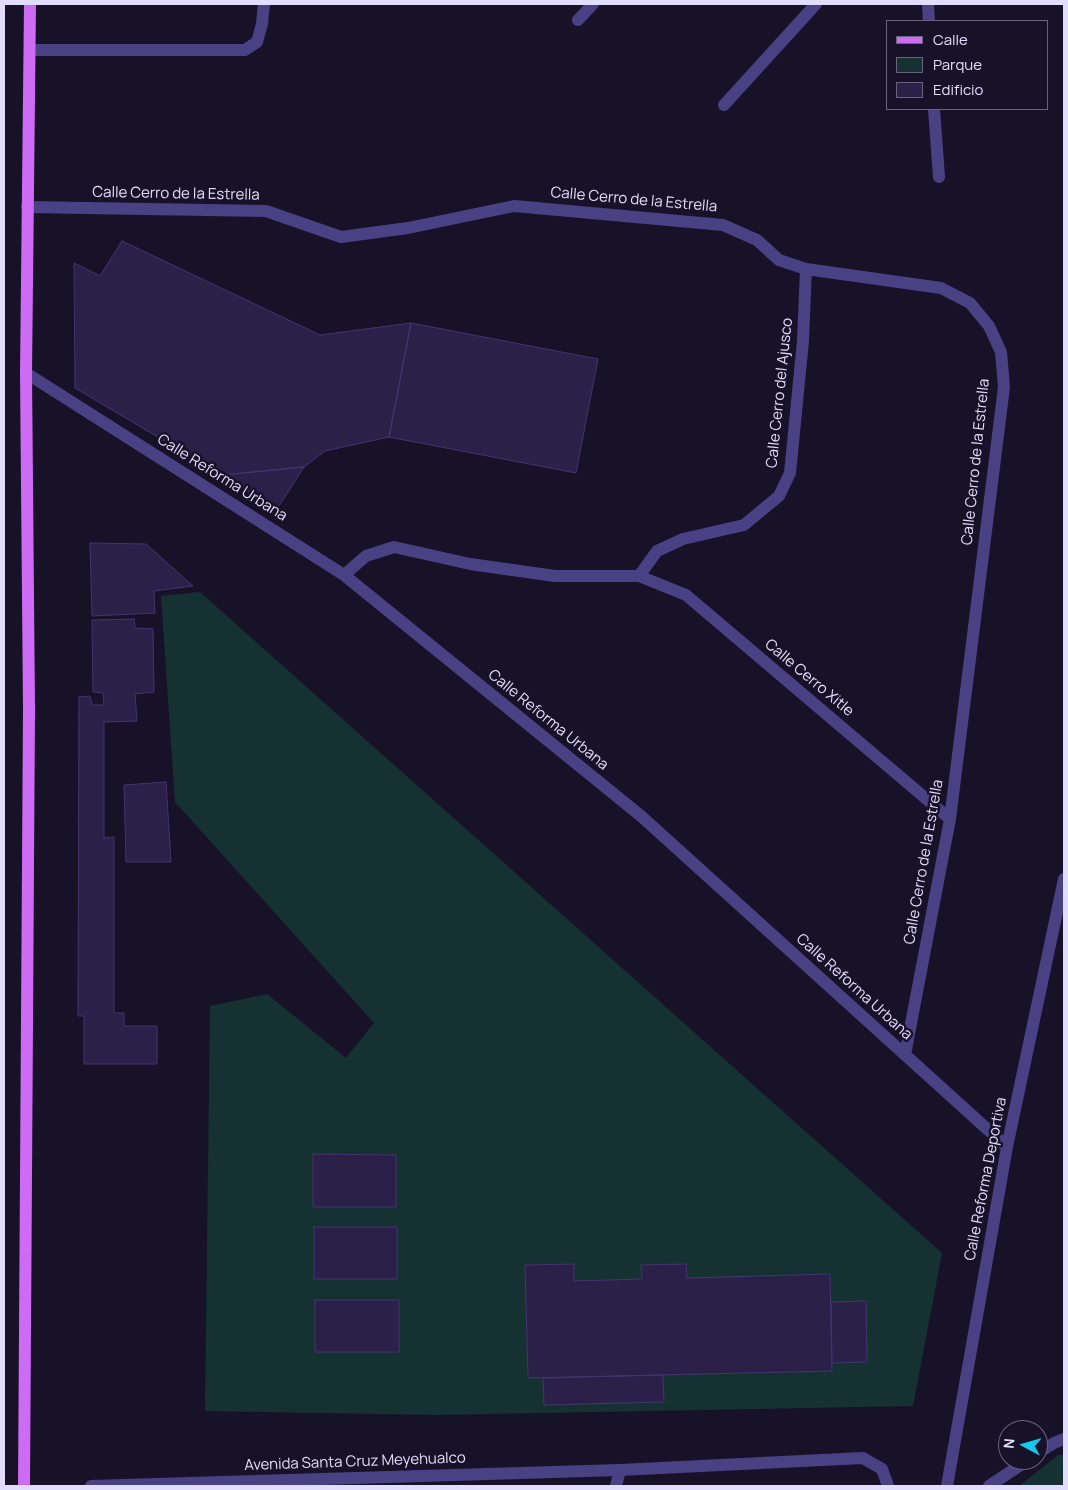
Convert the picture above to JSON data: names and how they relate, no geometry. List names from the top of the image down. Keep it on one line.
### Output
{"streets":{"street":["Calle Cerro de la Estrella","Calle Cerro del Ajusco","Calle Reforma Urbana","Calle Cerro Xitle","Calle Reforma Deportiva","Avenida Santa Cruz Meyehualco"]},"crossings":[["Calle Cerro de la Estrella","Calle Cerro del Ajusco"],["Calle Cerro de la Estrella","Calle Reforma Urbana"],["Calle Cerro de la Estrella","Calle Cerro Xitle"],["Calle Cerro del Ajusco","Calle Cerro Xitle"],["Calle Reforma Urbana","Calle Reforma Deportiva"]],"legend":["Calle","Parque","Edificio"],"north":"left"}
